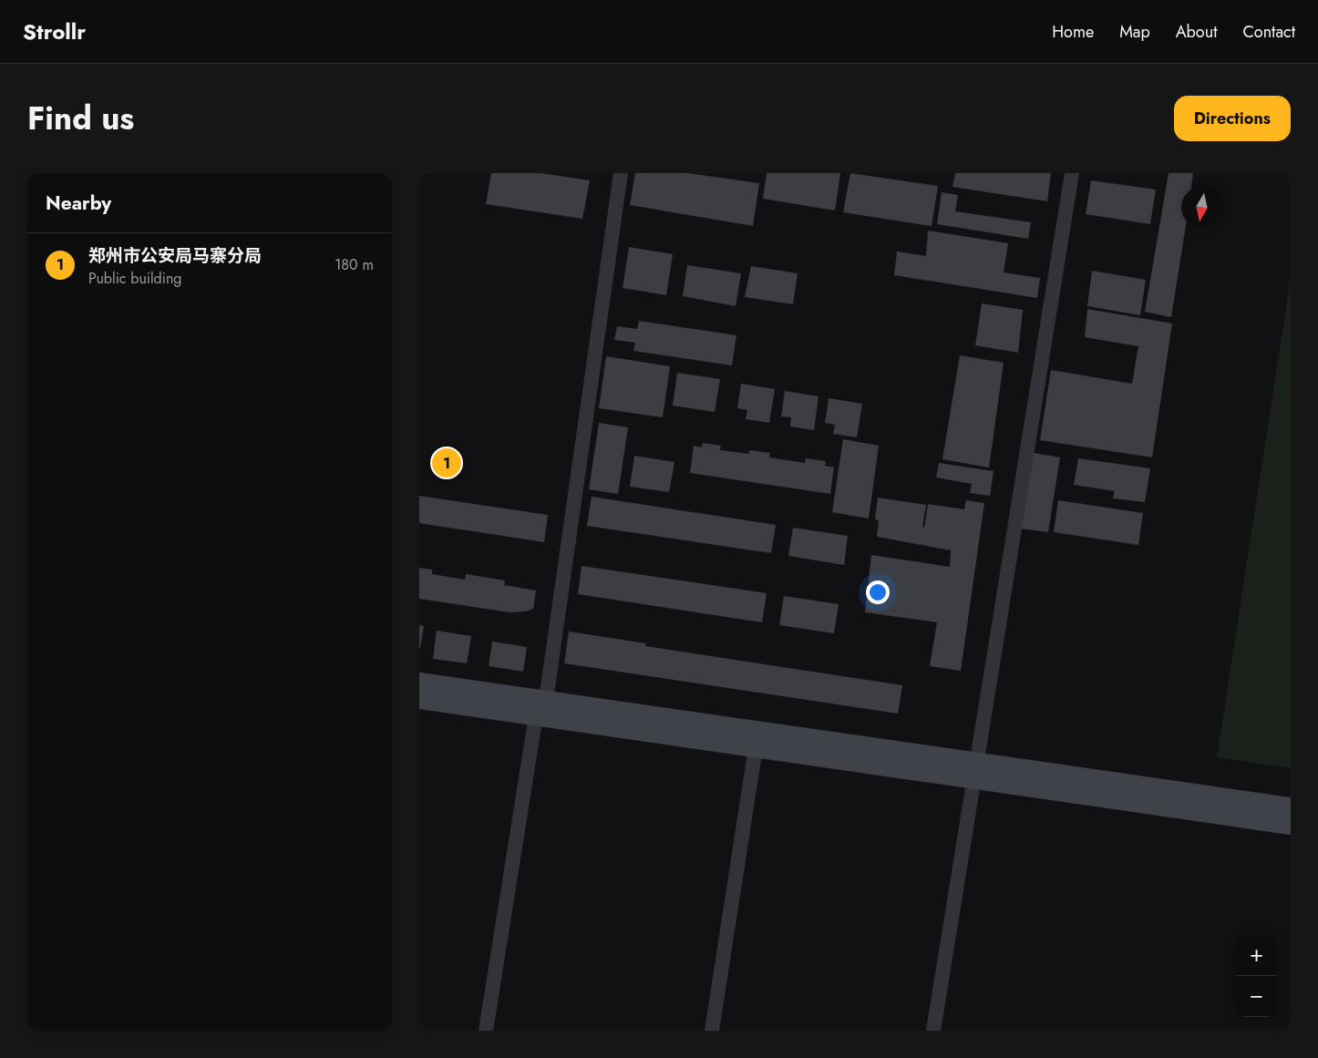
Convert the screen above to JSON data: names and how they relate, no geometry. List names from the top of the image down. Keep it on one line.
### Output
{"north":"bottom","page":{"header":"Strollr","nav":["Home","Map","About","Contact"],"title":"Find us","buttons":"Directions","heading":"Nearby","list":[{"mark":"1","name":"郑州市公安局马寨分局","note":"Public building","value":"180 m"}],"pins":"1","map_buttons":["+","−"]}}
